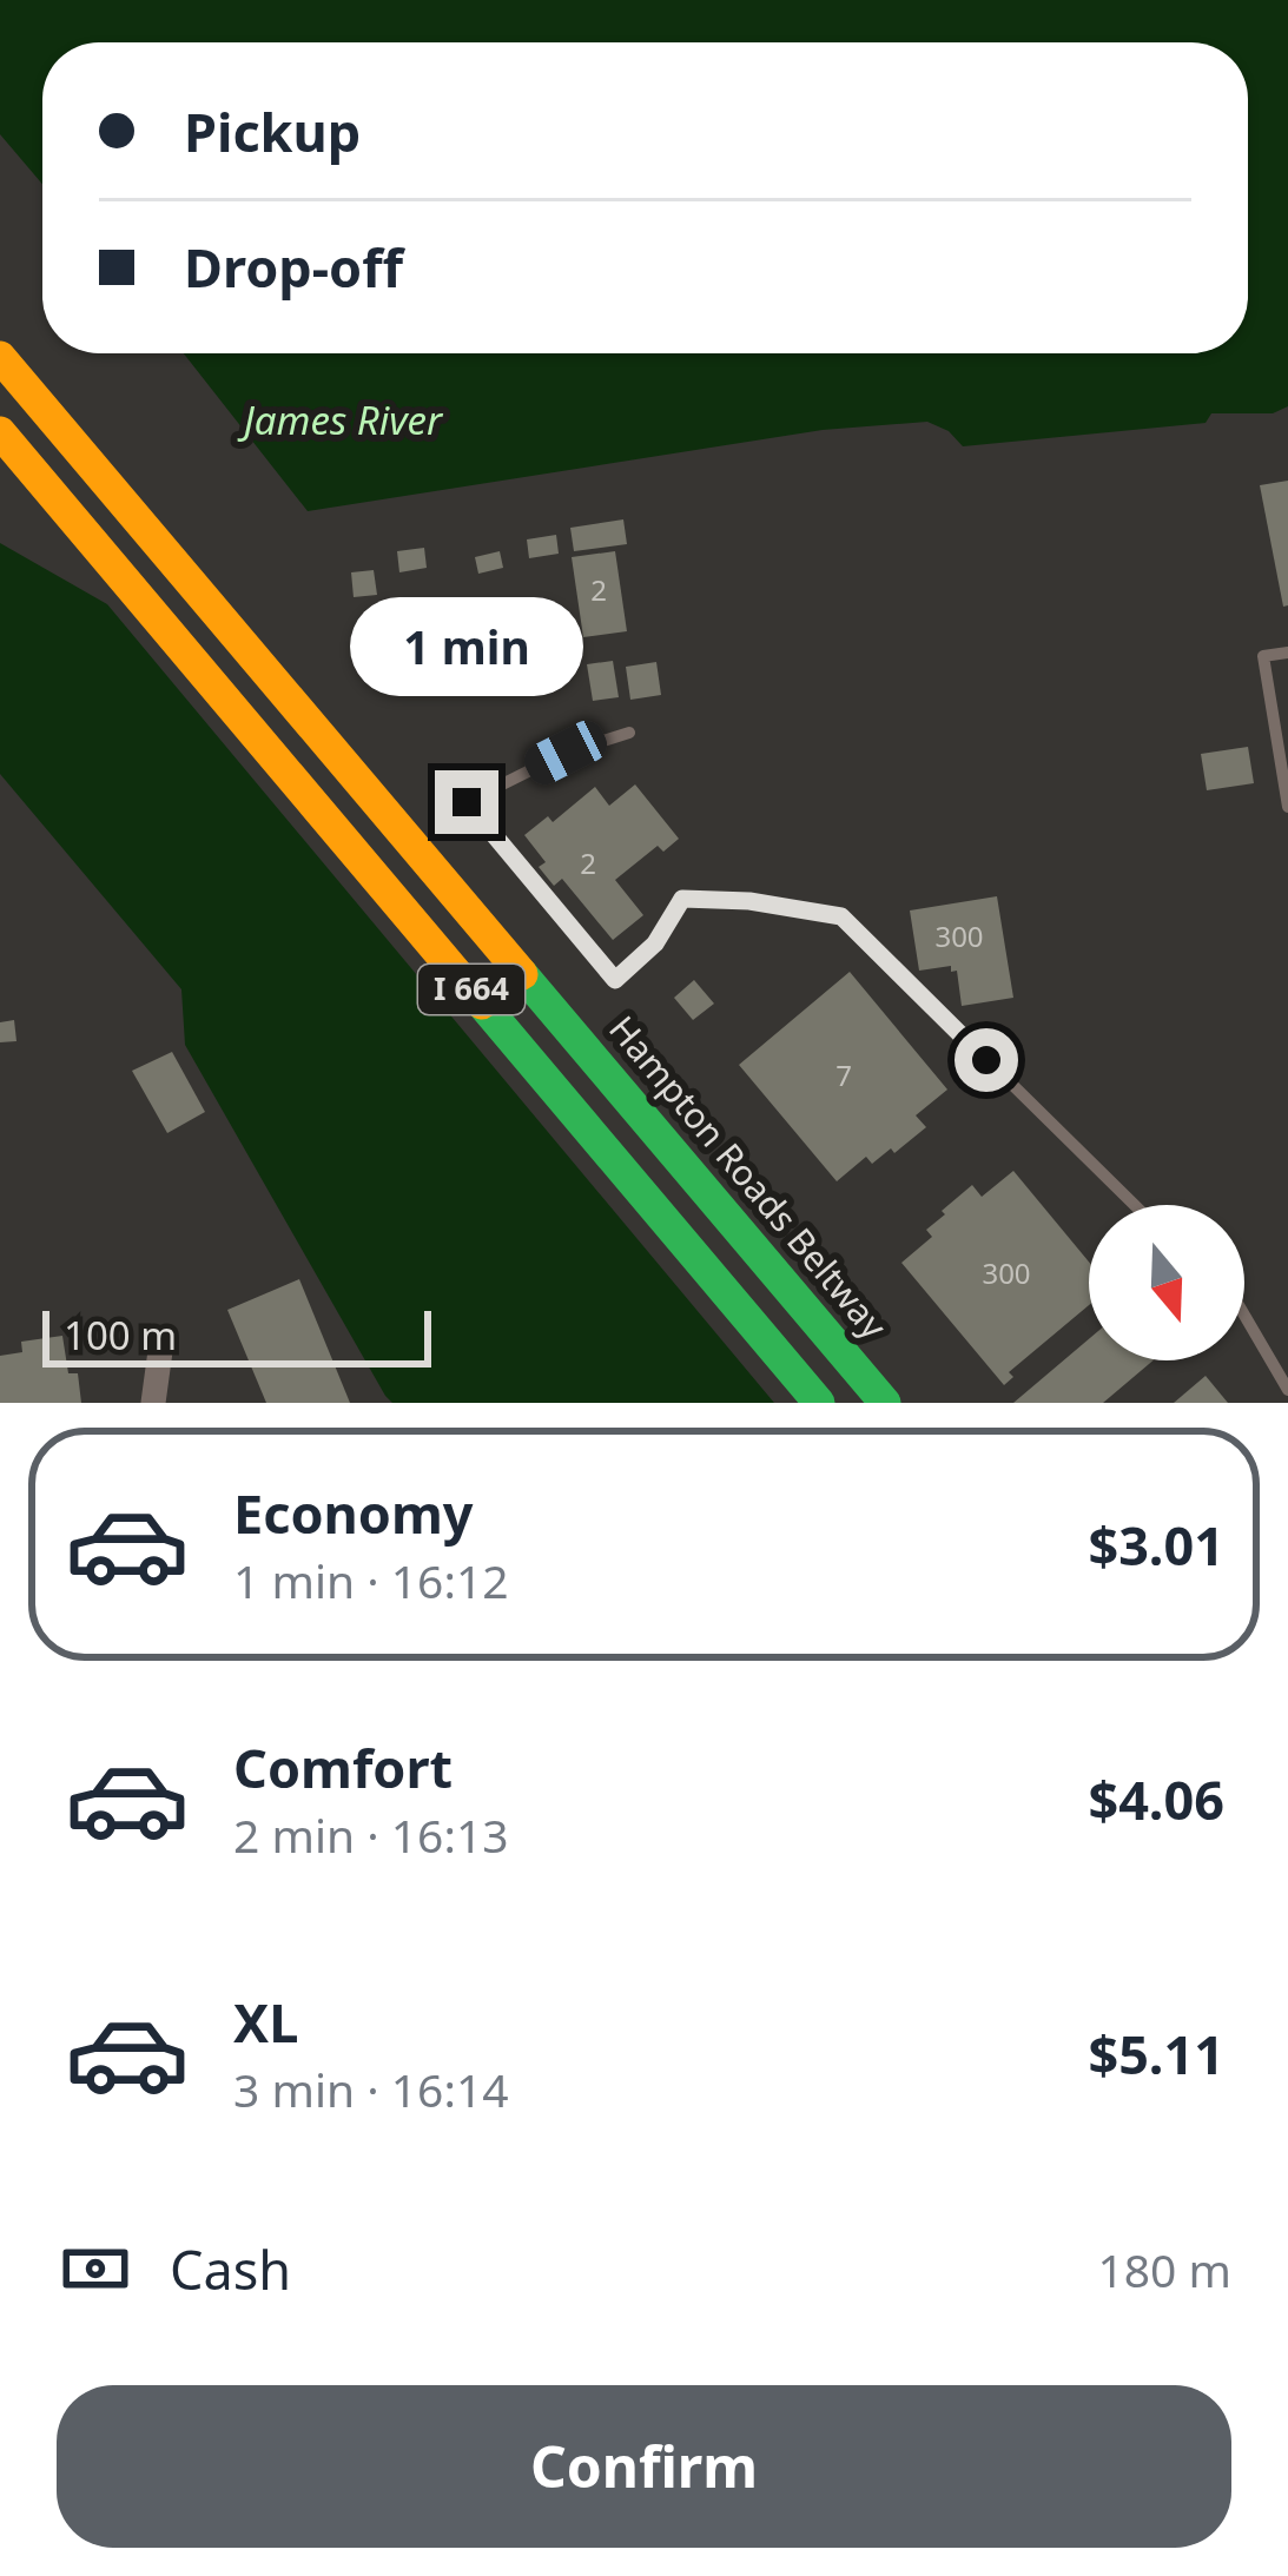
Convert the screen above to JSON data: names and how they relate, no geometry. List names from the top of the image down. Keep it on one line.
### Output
{"streets":{"highway":["I 664","Hampton Roads Beltway"]},"water":["James River"],"house_numbers":["2","2","300","7","300"],"scale_bar":"100 m","north":"bottom","page":{"banner":["Pickup","Drop-off"],"bubble":"1 min","scale":"100 m","list":[{"name":"Economy","note":"1 min · 16:12","value":"$3.01"},{"name":"Comfort","note":"2 min · 16:13","value":"$4.06"},{"name":"XL","note":"3 min · 16:14","value":"$5.11"}],"pay":["Cash","180 m"],"buttons":"Confirm"}}
